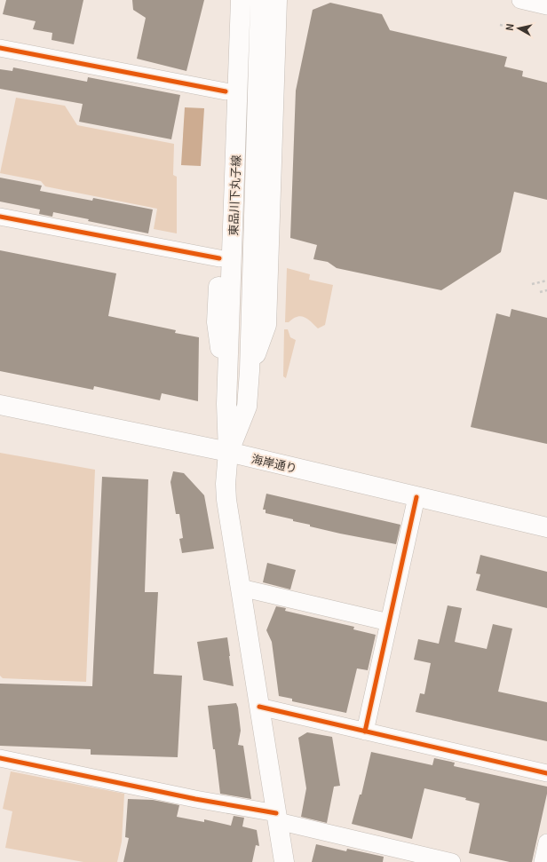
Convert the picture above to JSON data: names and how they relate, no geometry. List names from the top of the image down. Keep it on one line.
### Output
{"streets":{"main road":["東品川下丸子線","海岸通り"]},"north":"left"}
